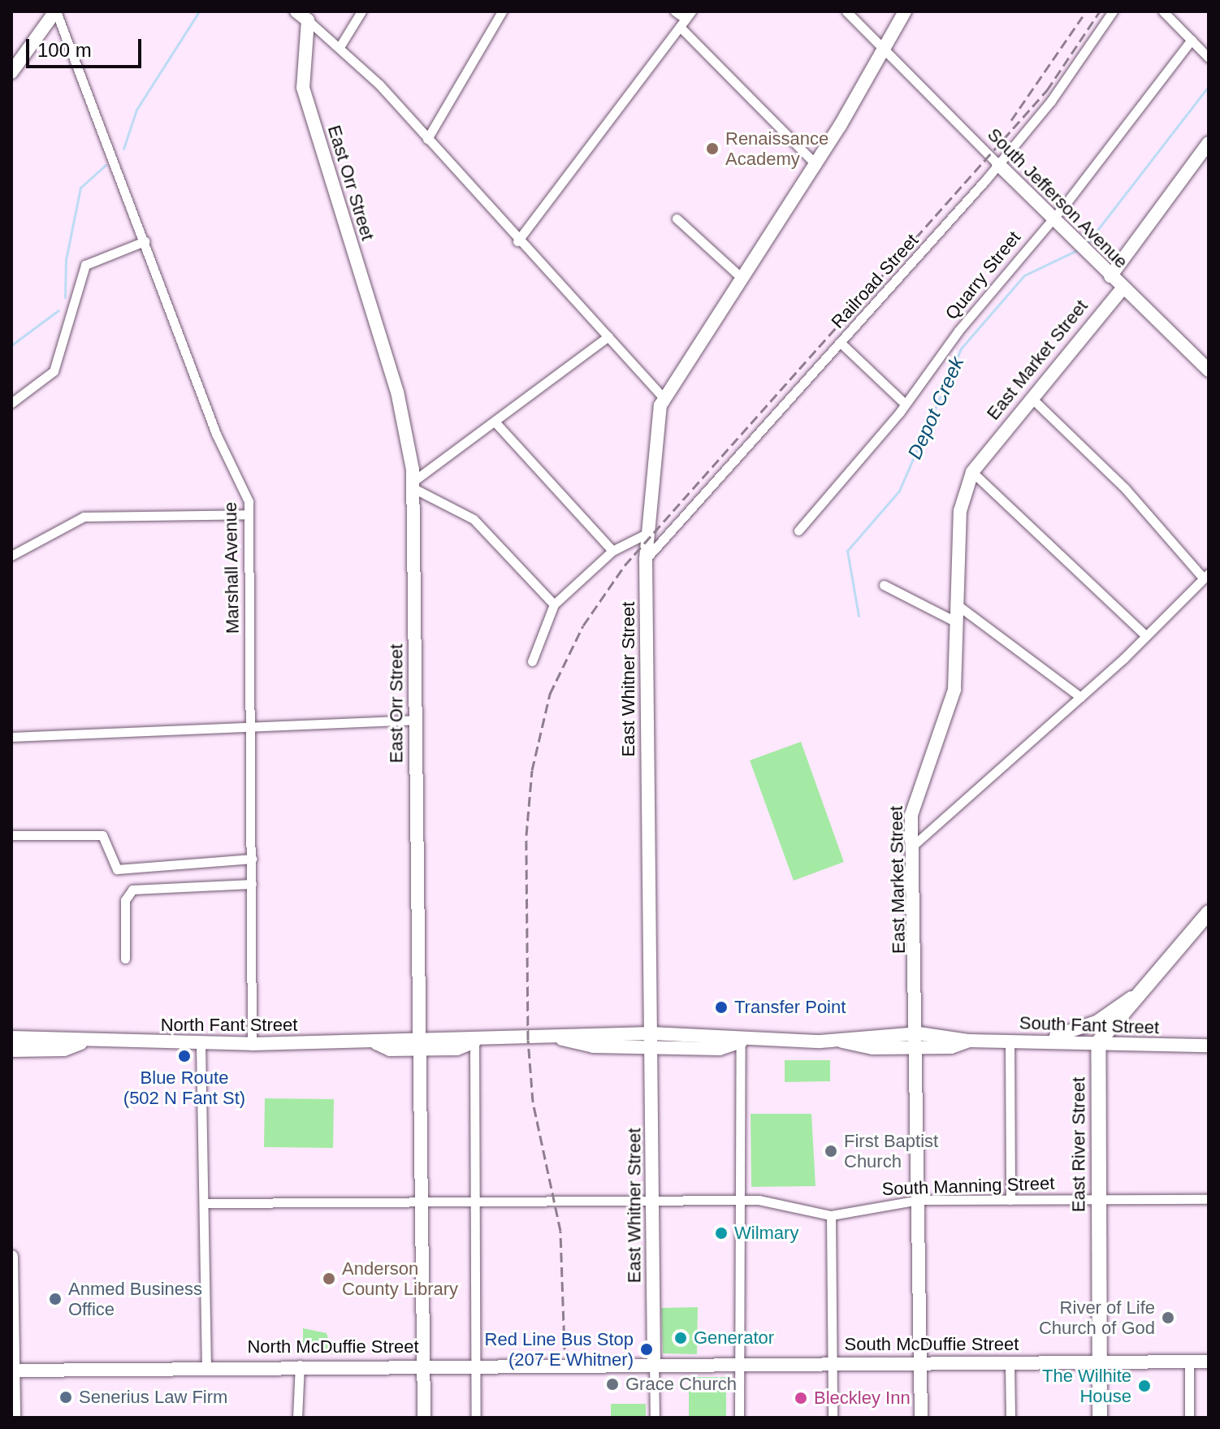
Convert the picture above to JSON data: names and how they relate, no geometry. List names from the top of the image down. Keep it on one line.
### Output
{"streets":{"main road":["East River Street"],"street":["East Orr Street","South Jefferson Avenue","Quarry Street","Railroad Street","East Market Street","Marshall Avenue","East Whitner Street","North Fant Street","South Fant Street","South Manning Street","South McDuffie Street","North McDuffie Street"]},"crossings":[["East Orr Street","North Fant Street"],["East Orr Street","South Manning Street"],["East Orr Street","North McDuffie Street"],["South Jefferson Avenue","Quarry Street"],["South Jefferson Avenue","Railroad Street"],["South Jefferson Avenue","East Market Street"],["South Jefferson Avenue","East Whitner Street"],["Railroad Street","East Whitner Street"],["East Market Street","South Fant Street"],["East Market Street","South Manning Street"],["East Market Street","South McDuffie Street"],["Marshall Avenue","North Fant Street"],["East Whitner Street","North Fant Street"],["East Whitner Street","South Fant Street"],["East Whitner Street","South Manning Street"],["East Whitner Street","South McDuffie Street"],["East Whitner Street","North McDuffie Street"],["North Fant Street","South Fant Street"],["South Fant Street","East River Street"],["East River Street","South Manning Street"],["East River Street","South McDuffie Street"],["South McDuffie Street","North McDuffie Street"]],"water":["Depot Creek"],"places":["Renaissance Academy","Transfer Point","Blue Route (502 N Fant St)","First Baptist Church","Wilmary","Anderson County Library","Anmed Business Office","River of Life Church of God","Generator","Red Line Bus Stop (207 E Whitner)","Grace Church","The Wilhite House","Senerius Law Firm","Bleckley Inn"],"scale_bar":"100 m"}
